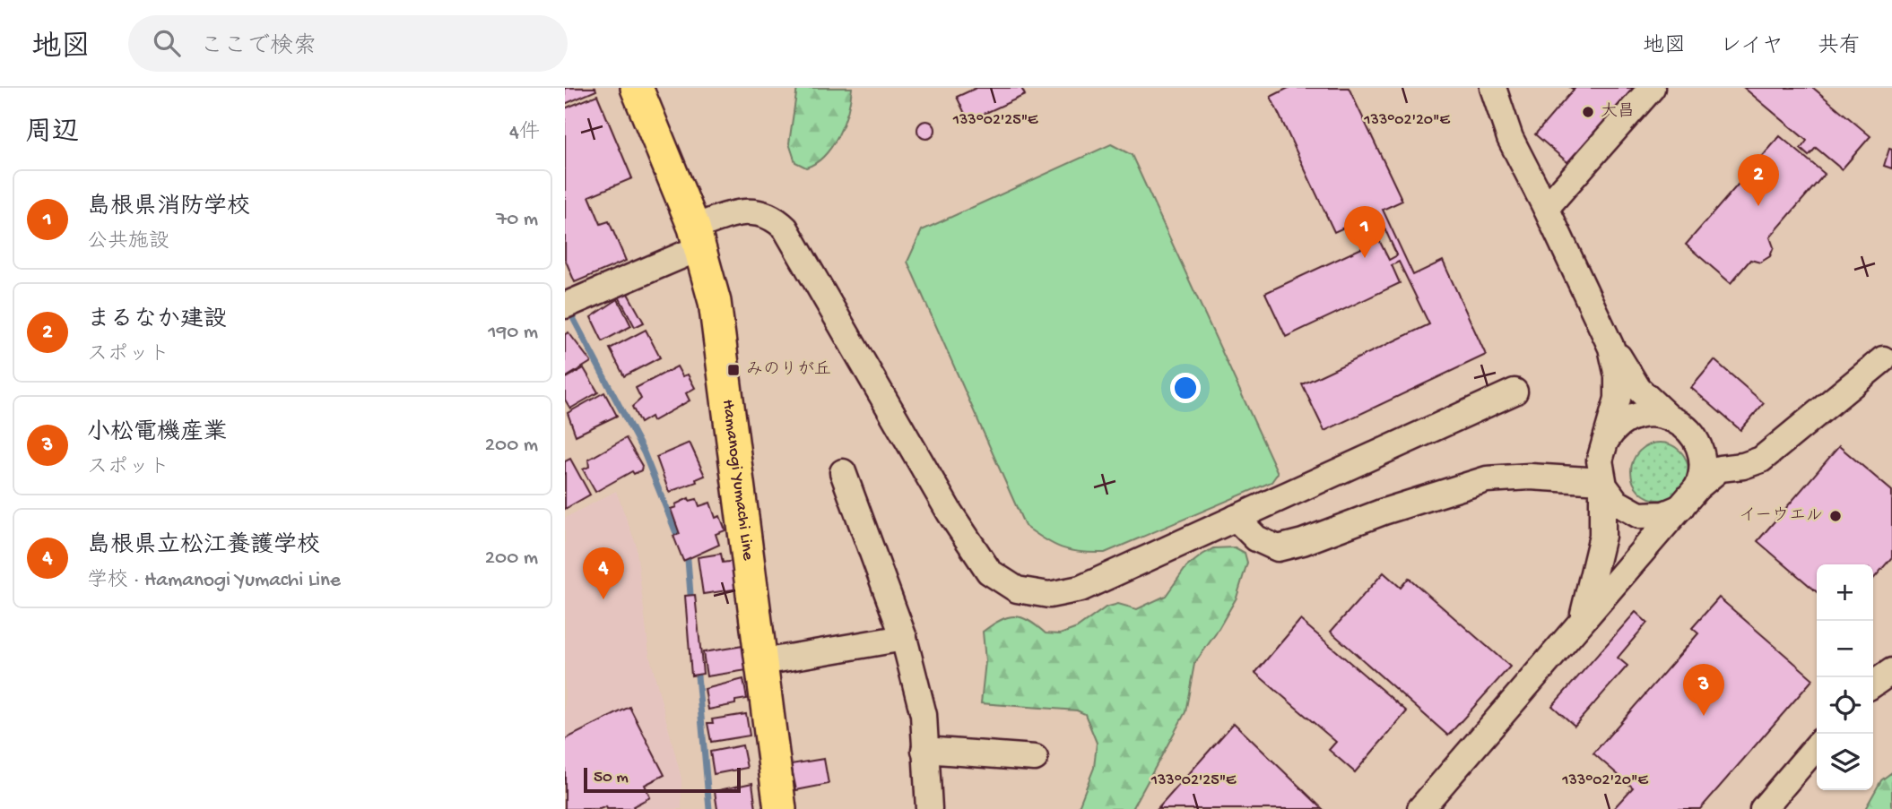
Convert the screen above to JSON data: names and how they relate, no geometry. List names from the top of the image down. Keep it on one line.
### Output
{"streets":{"main road":["Hamanogi Yumachi Line"]},"places":{"other":["大昌","イーウエル"],"transit":["みのりが丘"]},"scale_bar":"50 m","page":{"header":"地図","search":"ここで検索","nav":["地図","レイヤ","共有"],"heading":["周辺","4件"],"pins":["2","1","4","3"],"list":[{"mark":"1","name":"島根県消防学校","note":"公共施設","value":"70 m"},{"mark":"2","name":"まるなか建設","note":"スポット","value":"190 m"},{"mark":"3","name":"小松電機産業","note":"スポット","value":"200 m"},{"mark":"4","name":"島根県立松江養護学校","note":"学校 · Hamanogi Yumachi Line","value":"200 m"}],"map_buttons":["+","−"],"scale":"50 m"},"coordinates":["133°02'25\"E","133°02'20\"E"]}
